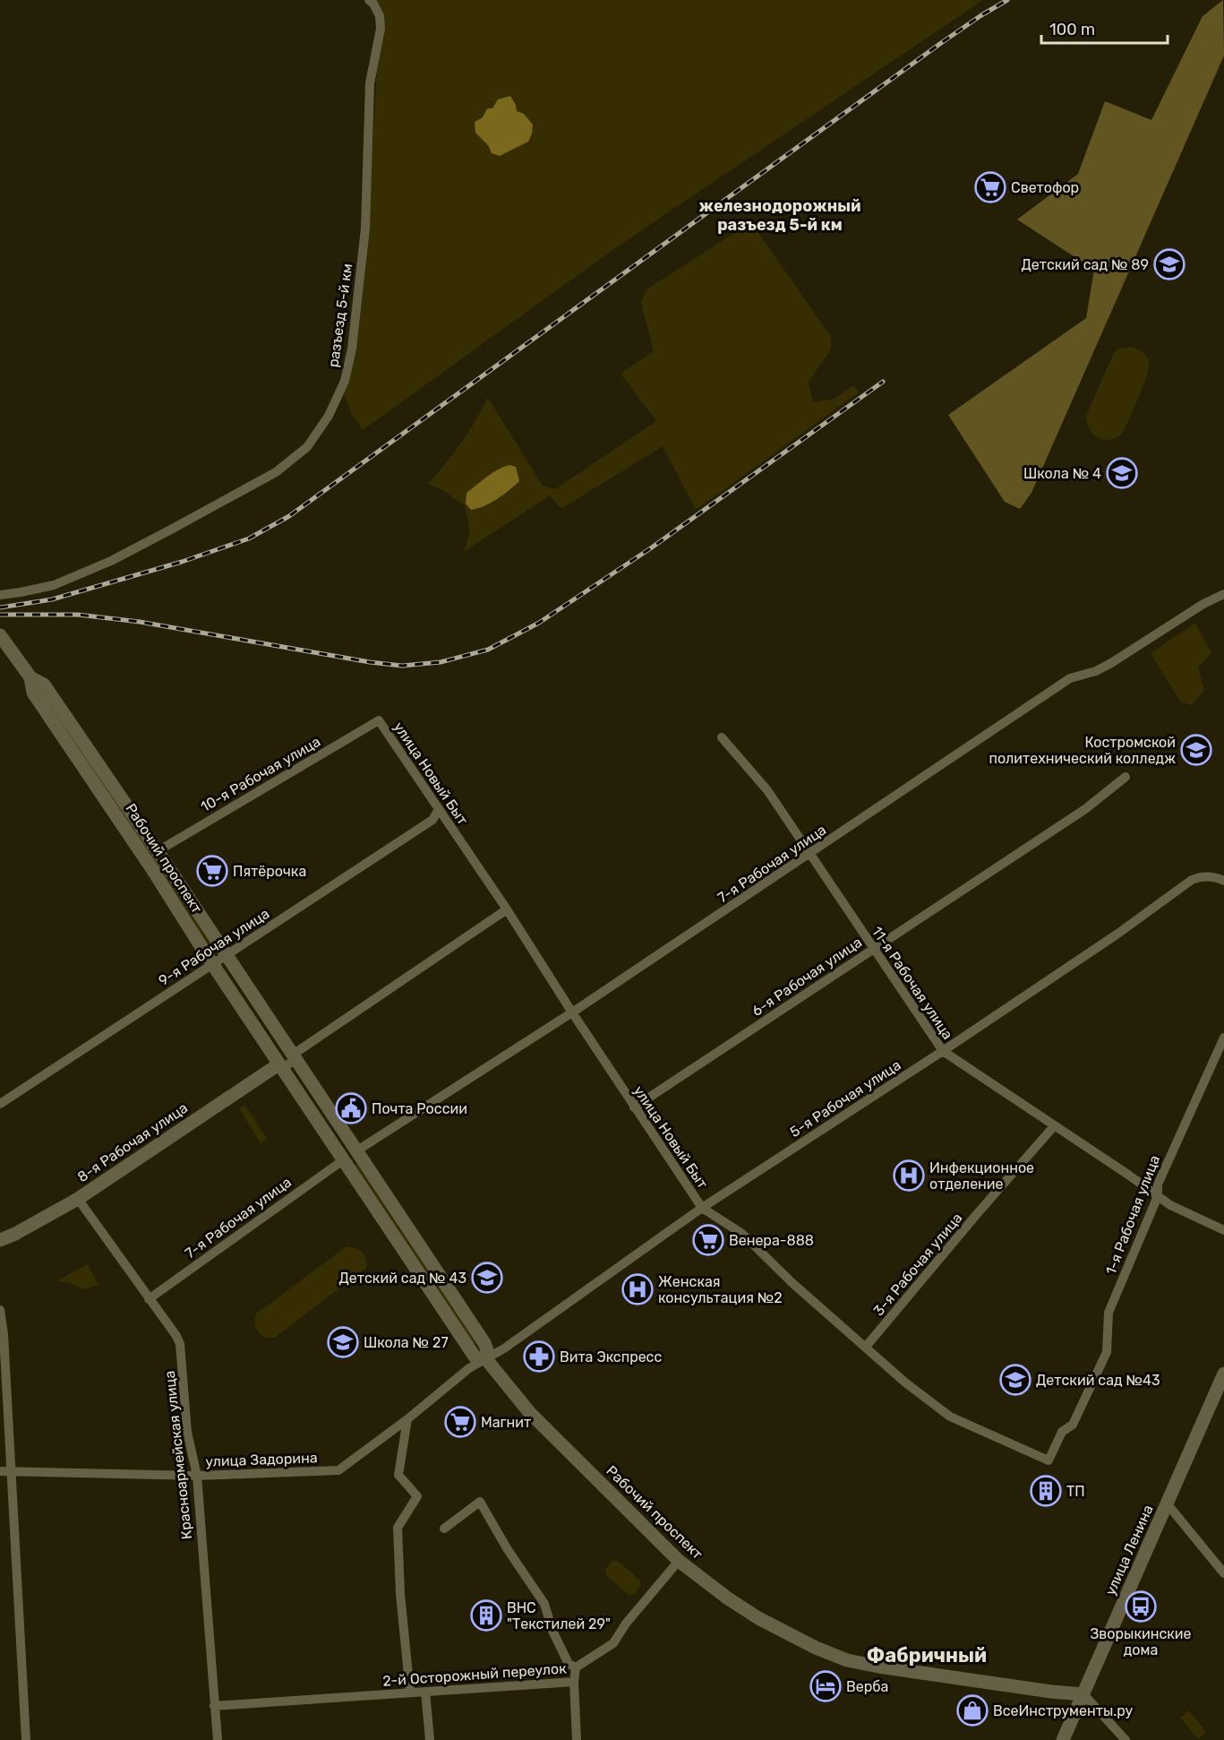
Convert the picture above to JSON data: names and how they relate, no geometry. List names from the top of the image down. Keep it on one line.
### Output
{"streets":{"street":["разъезд 5-й км","улица Новый Быт","10-я Рабочая улица","Рабочий проспект","7-я Рабочая улица","9-я Рабочая улица","6-я Рабочая улица","11-я Рабочая улица","5-я Рабочая улица","8-я Рабочая улица","1-я Рабочая улица","3-я Рабочая улица","Красноармейская улица","улица Задорина","улица Ленина","2-й Осторожный переулок"]},"crossings":[["улица Новый Быт","10-я Рабочая улица"],["улица Новый Быт","7-я Рабочая улица"],["улица Новый Быт","9-я Рабочая улица"],["улица Новый Быт","6-я Рабочая улица"],["улица Новый Быт","5-я Рабочая улица"],["улица Новый Быт","1-я Рабочая улица"],["улица Новый Быт","3-я Рабочая улица"],["10-я Рабочая улица","Рабочий проспект"],["Рабочий проспект","7-я Рабочая улица"],["Рабочий проспект","9-я Рабочая улица"],["Рабочий проспект","5-я Рабочая улица"],["Рабочий проспект","8-я Рабочая улица"],["Рабочий проспект","улица Задорина"],["Рабочий проспект","улица Ленина"],["Рабочий проспект","2-й Осторожный переулок"],["7-я Рабочая улица","11-я Рабочая улица"],["7-я Рабочая улица","Красноармейская улица"],["6-я Рабочая улица","11-я Рабочая улица"],["11-я Рабочая улица","5-я Рабочая улица"],["11-я Рабочая улица","1-я Рабочая улица"],["11-я Рабочая улица","3-я Рабочая улица"],["5-я Рабочая улица","улица Задорина"],["8-я Рабочая улица","Красноармейская улица"],["Красноармейская улица","улица Задорина"],["Красноармейская улица","2-й Осторожный переулок"]],"districts":["железнодорожный разъезд 5-й км","Фабричный"],"places":{"supermarket":["Светофор","Пятёрочка","Венера-888","Магнит"],"school or university":["Детский сад № 89","Школа № 4","Костромской политехнический колледж","Детский сад № 43","Школа № 27","Детский сад №43"],"public building":["Почта России"],"hospital":["Инфекционное отделение","Женская консультация №2"],"pharmacy":["Вита Экспресс"],"building":["ТП","ВНС \"Текстилей 29\""],"bus stop":["Зворыкинские дома"],"hotel":["Верба"],"shop":["ВсеИнструменты.ру"]},"scale_bar":"100 m"}
